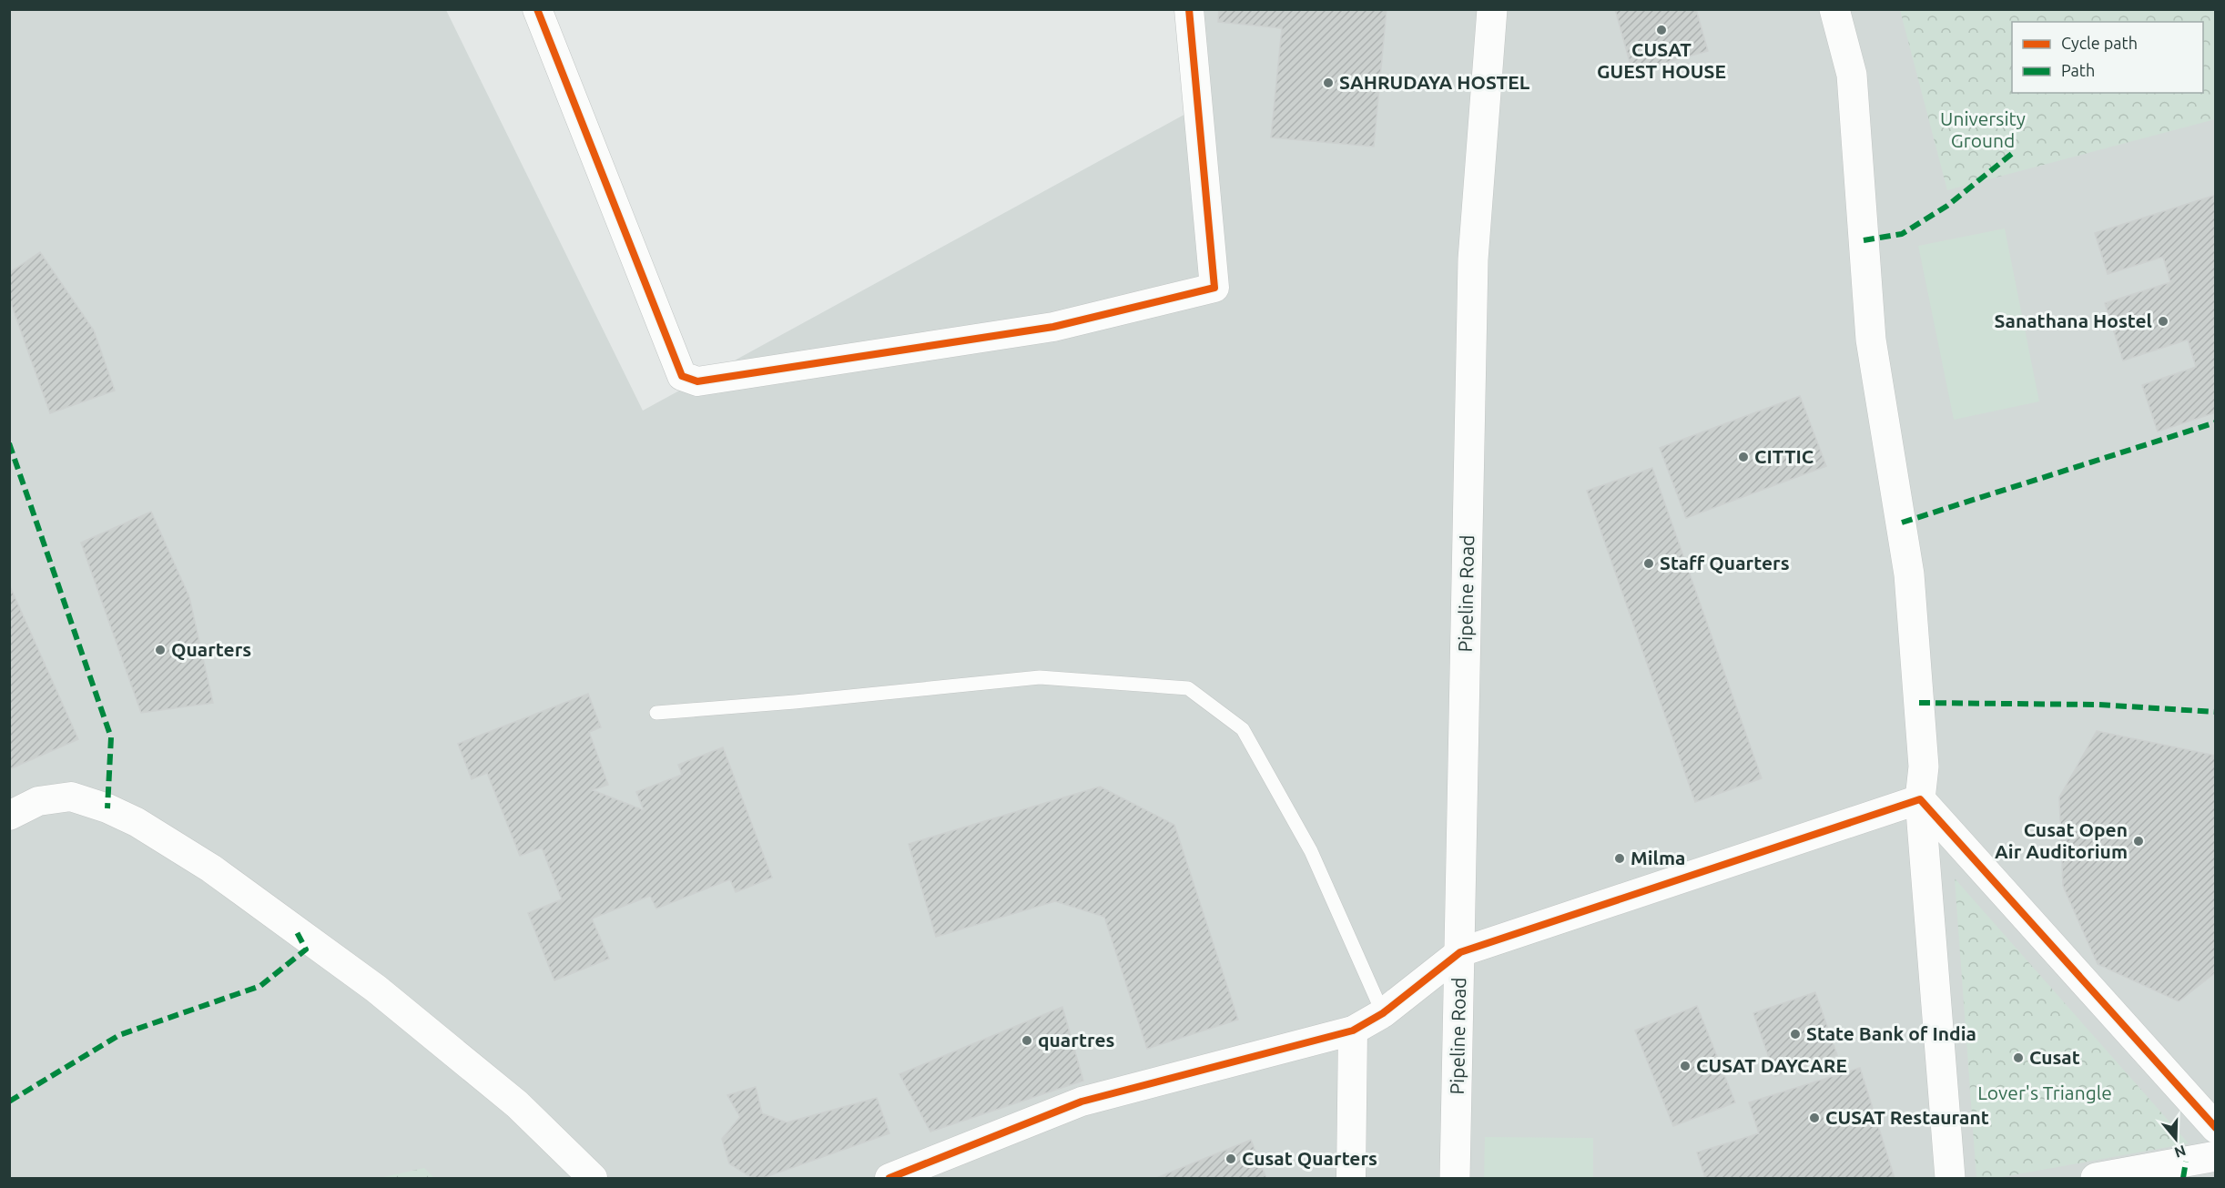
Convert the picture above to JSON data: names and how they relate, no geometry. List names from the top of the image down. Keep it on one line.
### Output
{"streets":{"street":["Pipeline Road"]},"parks":["University Ground","Lover's Triangle"],"places":["CUSAT GUEST HOUSE","SAHRUDAYA HOSTEL","Sanathana Hostel","CITTIC","Staff Quarters","Quarters","Cusat Open Air Auditorium","Milma","State Bank of India","quartres","Cusat","CUSAT DAYCARE","CUSAT Restaurant","Cusat Quarters"],"legend":["Cycle path","Path"],"north":"bottom"}
